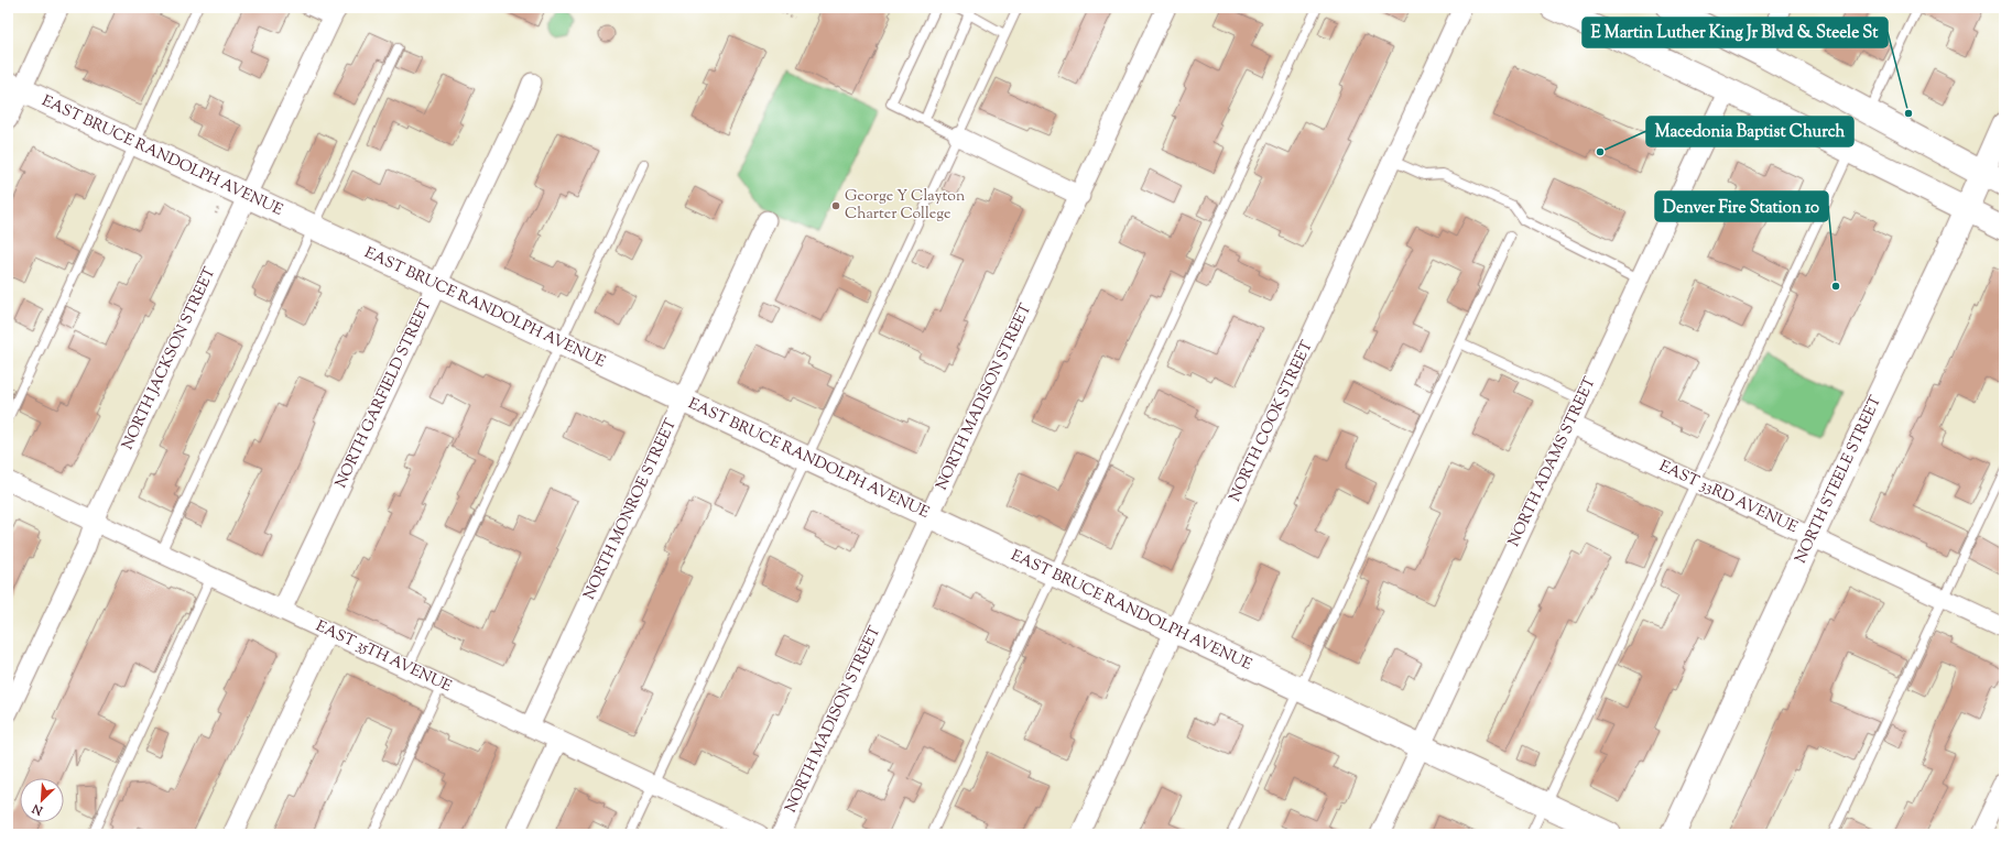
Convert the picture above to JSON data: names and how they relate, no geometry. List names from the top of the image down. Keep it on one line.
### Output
{"streets":{"street":["EAST BRUCE RANDOLPH AVENUE","NORTH JACKSON STREET","NORTH GARFIELD STREET","NORTH MADISON STREET","NORTH COOK STREET","NORTH ADAMS STREET","NORTH STEELE STREET","EAST 33RD AVENUE","NORTH MONROE STREET","EAST 35TH AVENUE"]},"crossings":[["EAST BRUCE RANDOLPH AVENUE","NORTH JACKSON STREET"],["EAST BRUCE RANDOLPH AVENUE","NORTH GARFIELD STREET"],["EAST BRUCE RANDOLPH AVENUE","NORTH MADISON STREET"],["EAST BRUCE RANDOLPH AVENUE","NORTH COOK STREET"],["EAST BRUCE RANDOLPH AVENUE","NORTH ADAMS STREET"],["EAST BRUCE RANDOLPH AVENUE","NORTH MONROE STREET"],["NORTH JACKSON STREET","EAST 35TH AVENUE"],["NORTH GARFIELD STREET","EAST 35TH AVENUE"],["NORTH ADAMS STREET","EAST 33RD AVENUE"],["NORTH STEELE STREET","EAST 33RD AVENUE"],["NORTH MONROE STREET","EAST 35TH AVENUE"]],"places":["E Martin Luther King Jr Blvd & Steele St","Macedonia Baptist Church","George Y Clayton Charter College","Denver Fire Station 10"],"north":"bottom left"}
